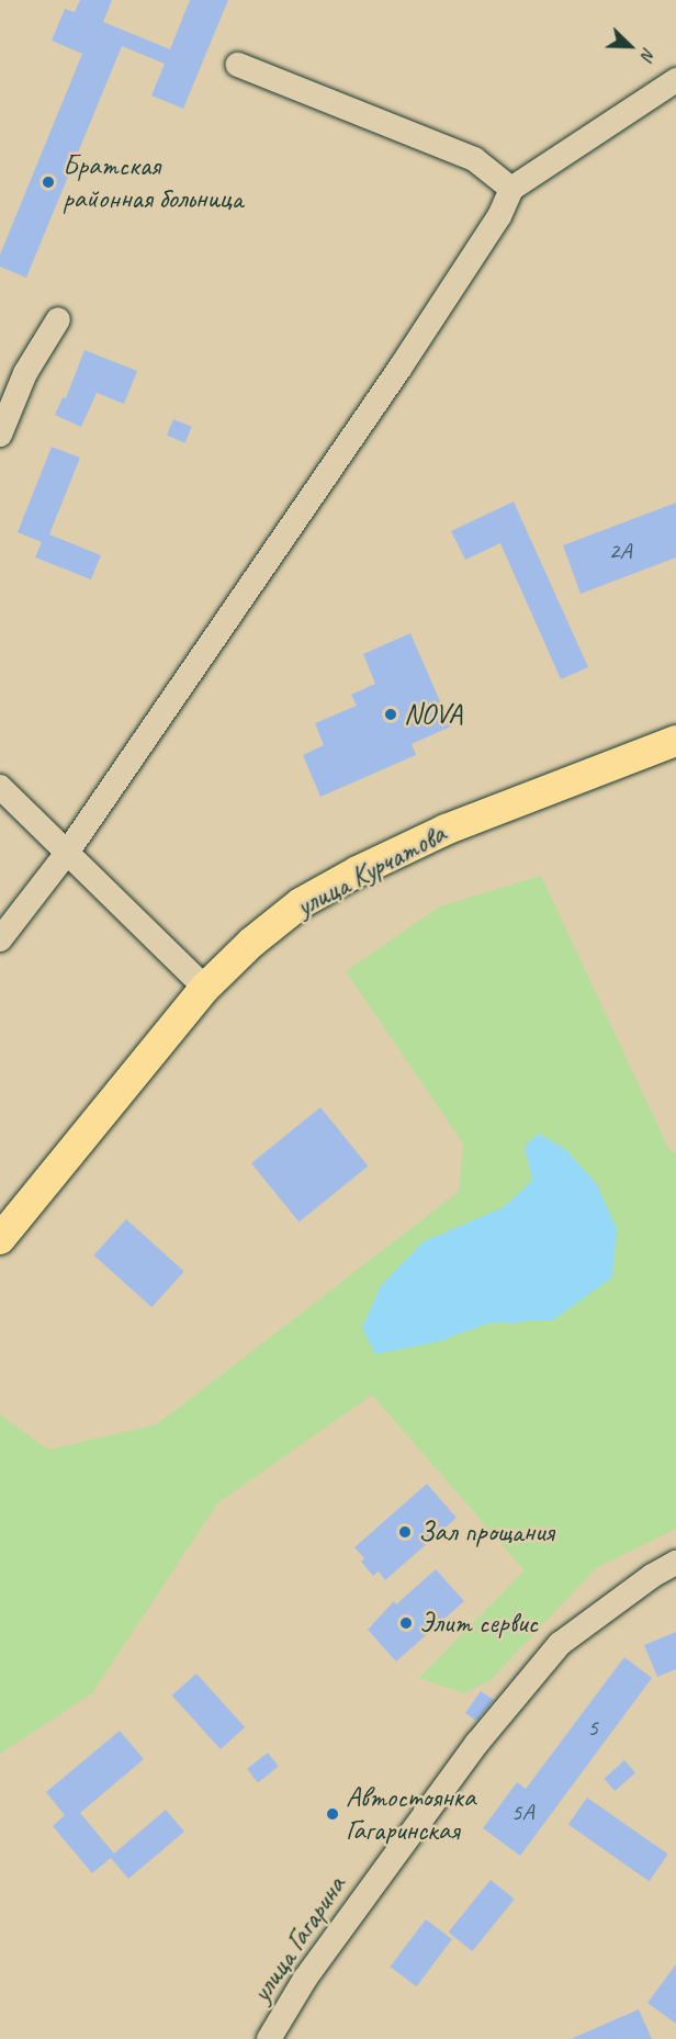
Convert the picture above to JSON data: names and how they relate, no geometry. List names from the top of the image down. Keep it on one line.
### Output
{"streets":{"main road":["улица Курчатова"],"street":["улица Гагарина"]},"places":["Братская районная больница","NOVA","Зал прощания","Элит сервис","Автостоянка Гагаринская"],"house_numbers":["2А","5","5А"],"north":"bottom right"}
